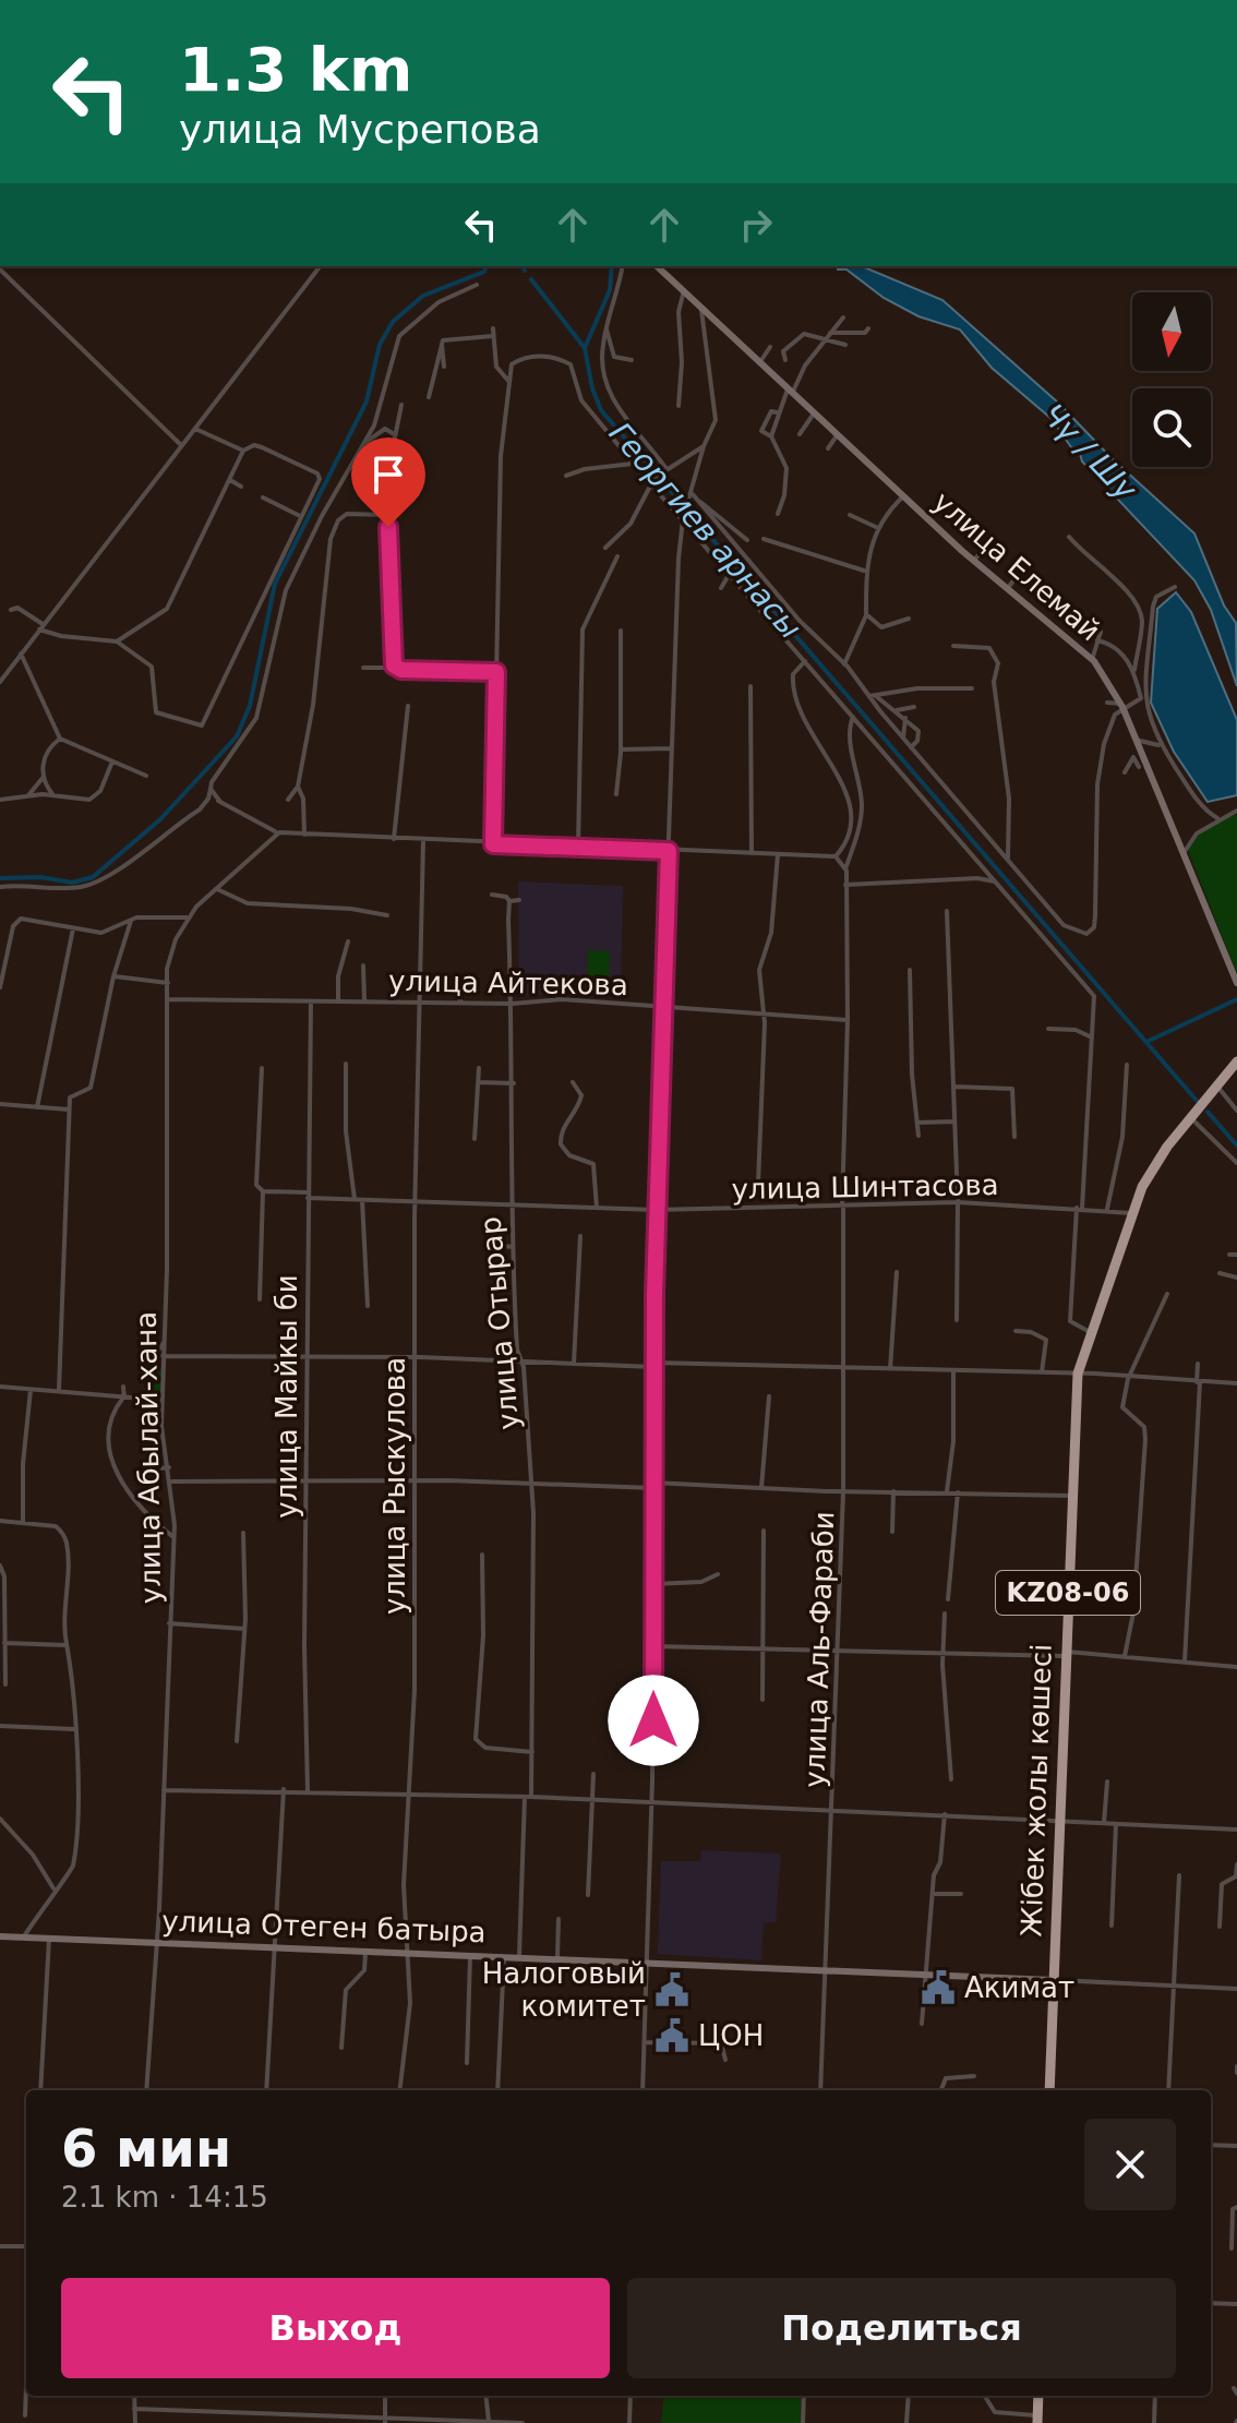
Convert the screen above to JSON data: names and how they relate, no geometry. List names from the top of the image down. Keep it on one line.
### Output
{"streets":{"highway":["KZ08-06","Жібек жолы көшесі"],"main road":["улица Елемай","улица Отеген батыра"],"street":["улица Айтекова","улица Шинтасова","улица Отырар","улица Майкы би","улица Абылай-хана","улица Рыскулова","улица Аль-Фараби"]},"crossings":[["улица Айтекова","улица Отырар"],["улица Айтекова","улица Майкы би"],["улица Айтекова","улица Абылай-хана"],["улица Айтекова","улица Рыскулова"],["улица Айтекова","улица Аль-Фараби"],["улица Шинтасова","улица Отырар"],["улица Шинтасова","улица Майкы би"],["улица Шинтасова","улица Рыскулова"],["улица Шинтасова","улица Аль-Фараби"],["улица Шинтасова","Жібек жолы көшесі"],["улица Отырар","улица Отеген батыра"],["улица Абылай-хана","улица Отеген батыра"],["улица Рыскулова","улица Отеген батыра"],["KZ08-06","Жібек жолы көшесі"],["улица Аль-Фараби","улица Отеген батыра"],["Жібек жолы көшесі","улица Отеген батыра"]],"water":["Чү / Шу","Георгиев арнасы"],"places":{"public building":["Акимат","Налоговый комитет","ЦОН"]},"north":"bottom","page":{"turn":["1.3 km","улица Мусрепова"],"heading":["6 мин","2.1 km · 14:15"],"buttons":["Выход","Поделиться"]}}
